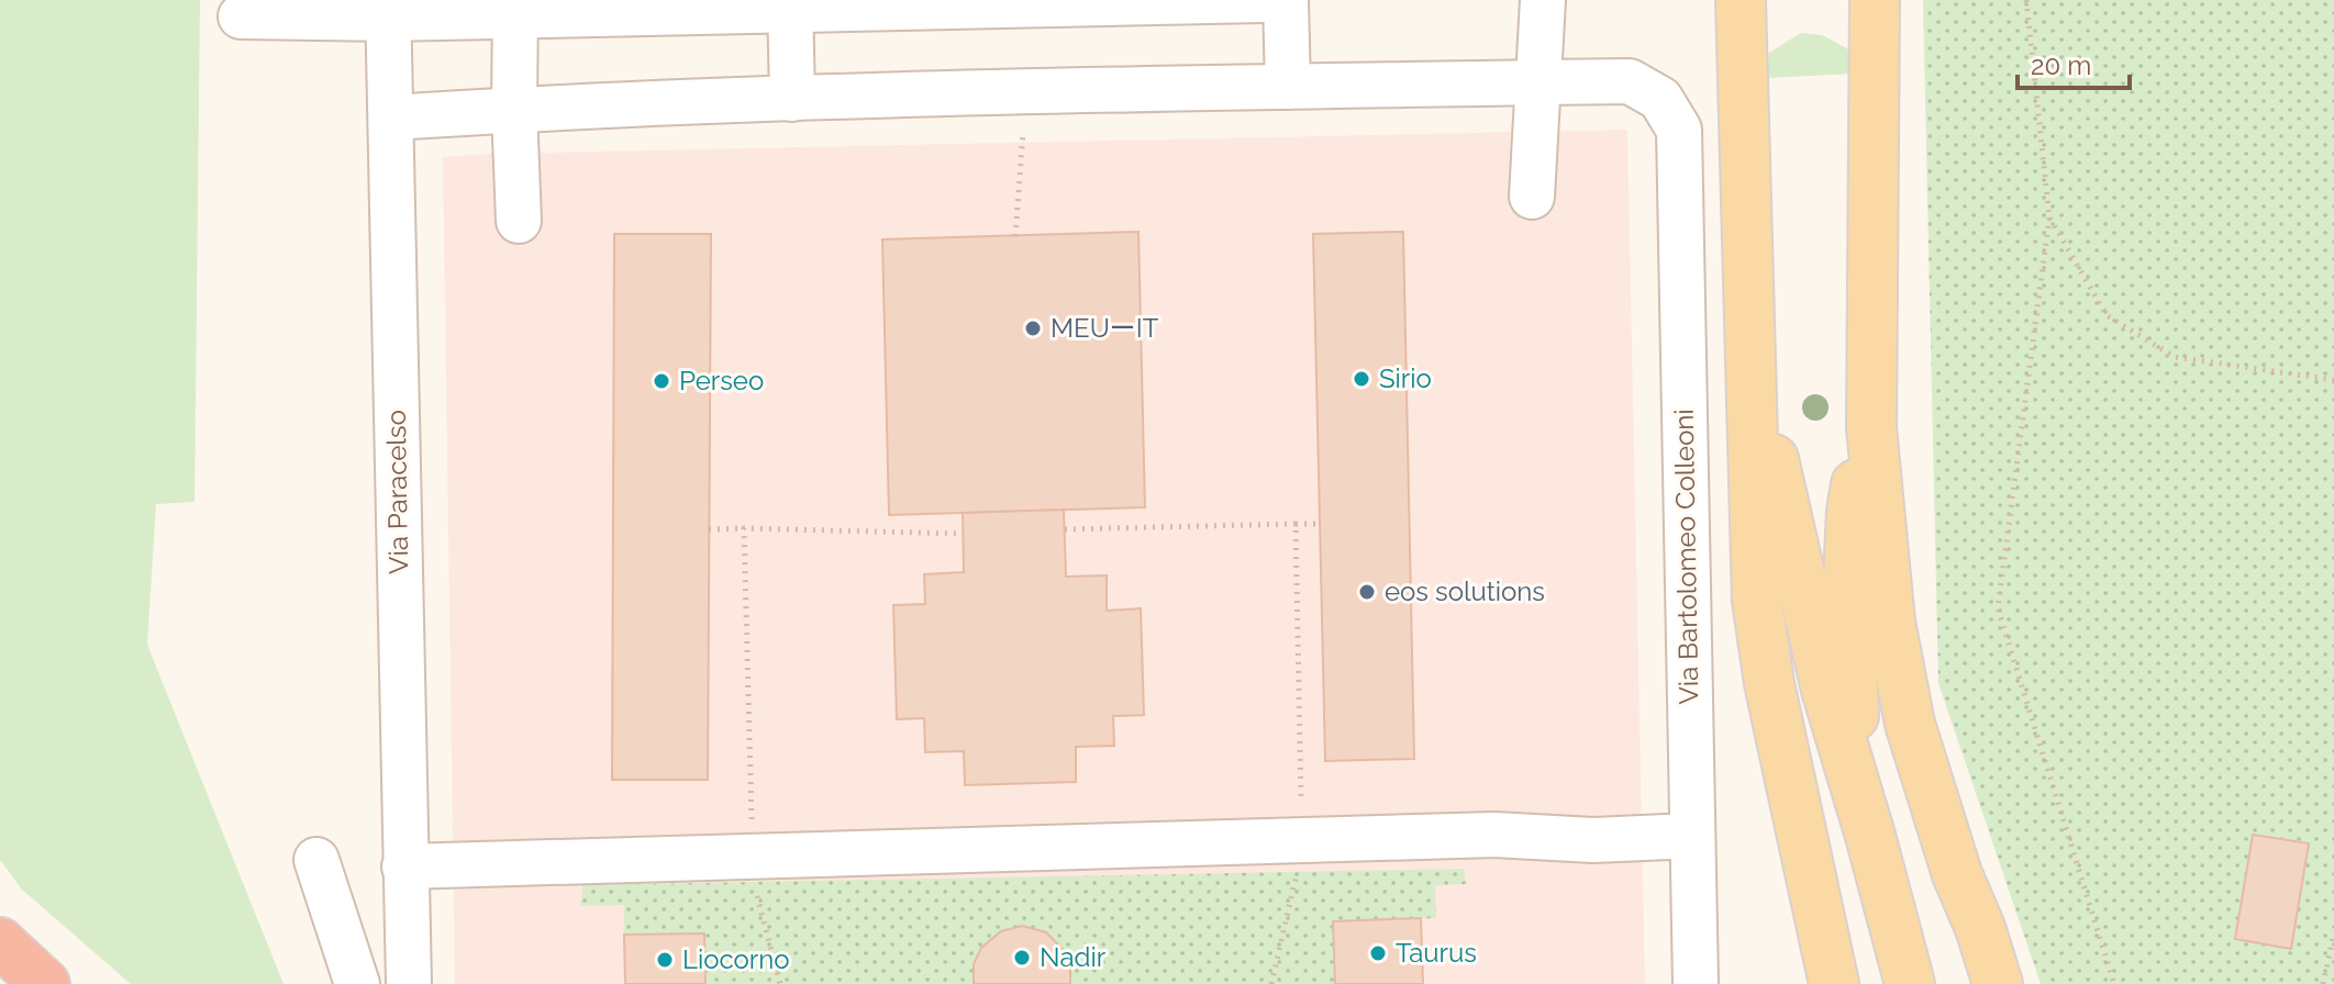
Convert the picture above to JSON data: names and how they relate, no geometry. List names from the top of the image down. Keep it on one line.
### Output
{"streets":{"street":["Via Paracelso","Via Bartolomeo Colleoni"]},"places":["MEUーIT","Sirio","Perseo","eos solutions","Taurus","Nadir","Liocorno"],"scale_bar":"20 m"}
